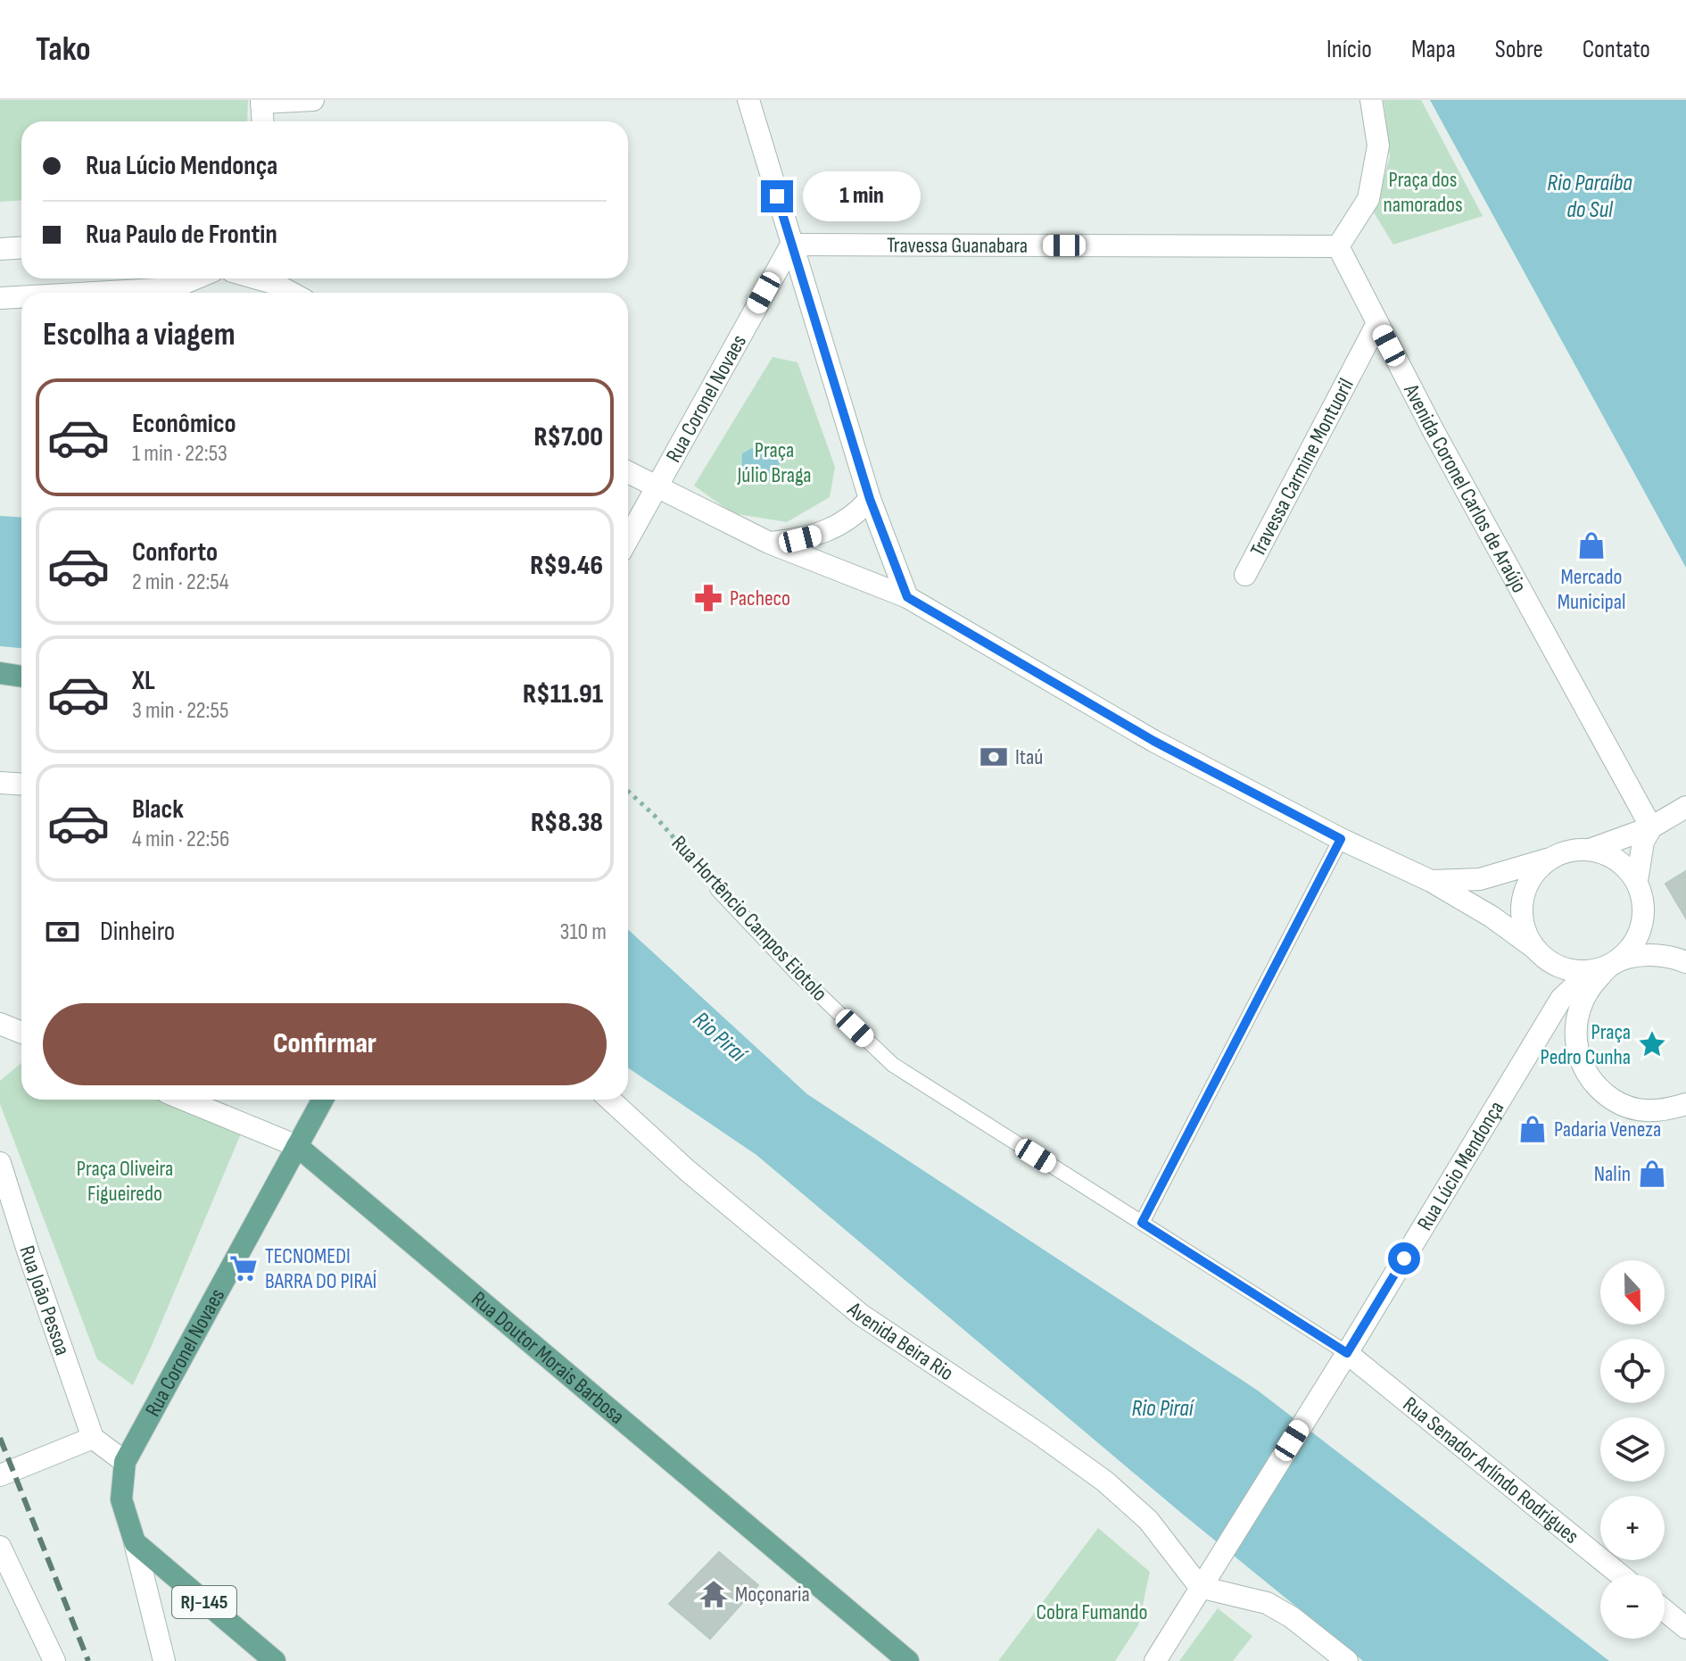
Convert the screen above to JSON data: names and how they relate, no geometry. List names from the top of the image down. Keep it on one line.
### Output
{"streets":{"main road":["Rua Coronel Novaes","Rua Doutor Morais Barbosa","RJ-145"],"street":["Travessa Guanabara","Travessa Carmine Montuoril","Avenida Coronel Carlos de Araújo","Rua Lúcio Mendonça","Rua João Pessoa","Avenida Beira Rio","Rua Senador Arlíndo Rodrigues"],"lane":["Rua Hortêncio Campos Eiotolo"]},"crossings":[["Travessa Guanabara","Rua Coronel Novaes"],["Travessa Guanabara","Avenida Coronel Carlos de Araújo"],["Rua Coronel Novaes","Rua Doutor Morais Barbosa"],["Travessa Carmine Montuoril","Avenida Coronel Carlos de Araújo"],["Rua Hortêncio Campos Eiotolo","Rua Lúcio Mendonça"],["Rua Hortêncio Campos Eiotolo","Rua Senador Arlíndo Rodrigues"],["Rua Lúcio Mendonça","Avenida Beira Rio"],["Rua Lúcio Mendonça","Rua Senador Arlíndo Rodrigues"]],"water":["Rio Paraíba do Sul","Rio Piraí"],"parks":["Praça dos namorados","Praça Júlio Braga","Praça Oliveira Figueiredo","Cobra Fumando"],"places":{"shop":["Mercado Municipal","Padaria Veneza","Nalin"],"pharmacy":["Pacheco"],"bank":["Itaú"],"place":["Praça Pedro Cunha"],"supermarket":["TECNOMEDI BARRA DO PIRAÍ"],"temple":["Moçonaria"]},"north":"bottom","page":{"header":"Tako","nav":["Início","Mapa","Sobre","Contato"],"banner":["Rua Lúcio Mendonça","Rua Paulo de Frontin"],"bubble":"1 min","heading":"Escolha a viagem","list":[{"name":"Econômico","note":"1 min · 22:53","value":"R$7.00"},{"name":"Conforto","note":"2 min · 22:54","value":"R$9.46"},{"name":"XL","note":"3 min · 22:55","value":"R$11.91"},{"name":"Black","note":"4 min · 22:56","value":"R$8.38"}],"pay":["Dinheiro","310 m"],"buttons":"Confirmar","map_buttons":["+","−"]}}
